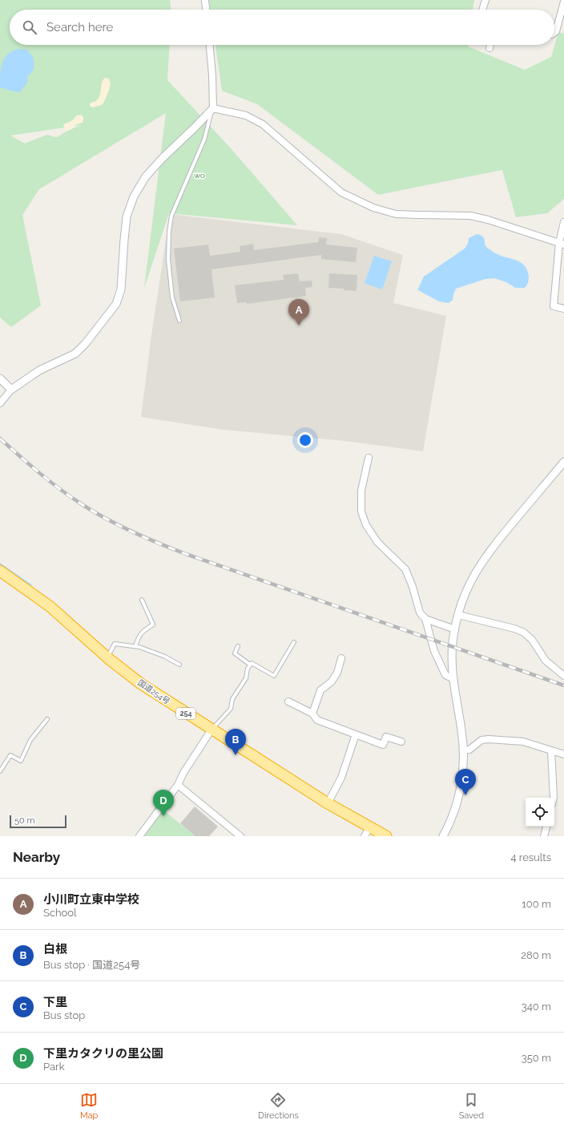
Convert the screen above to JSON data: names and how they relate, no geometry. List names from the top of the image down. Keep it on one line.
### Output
{"streets":{"highway":["国道254号","254"]},"parks":["wo"],"scale_bar":"50 m","page":{"search":"Search here","pins":["A","B","C","D"],"scale":"50 m","heading":["Nearby","4 results"],"list":[{"mark":"A","name":"小川町立東中学校","note":"School","value":"100 m"},{"mark":"B","name":"白根","note":"Bus stop · 国道254号","value":"280 m"},{"mark":"C","name":"下里","note":"Bus stop","value":"340 m"},{"mark":"D","name":"下里カタクリの里公園","note":"Park","value":"350 m"}],"nav":["Map","Directions","Saved"]}}
